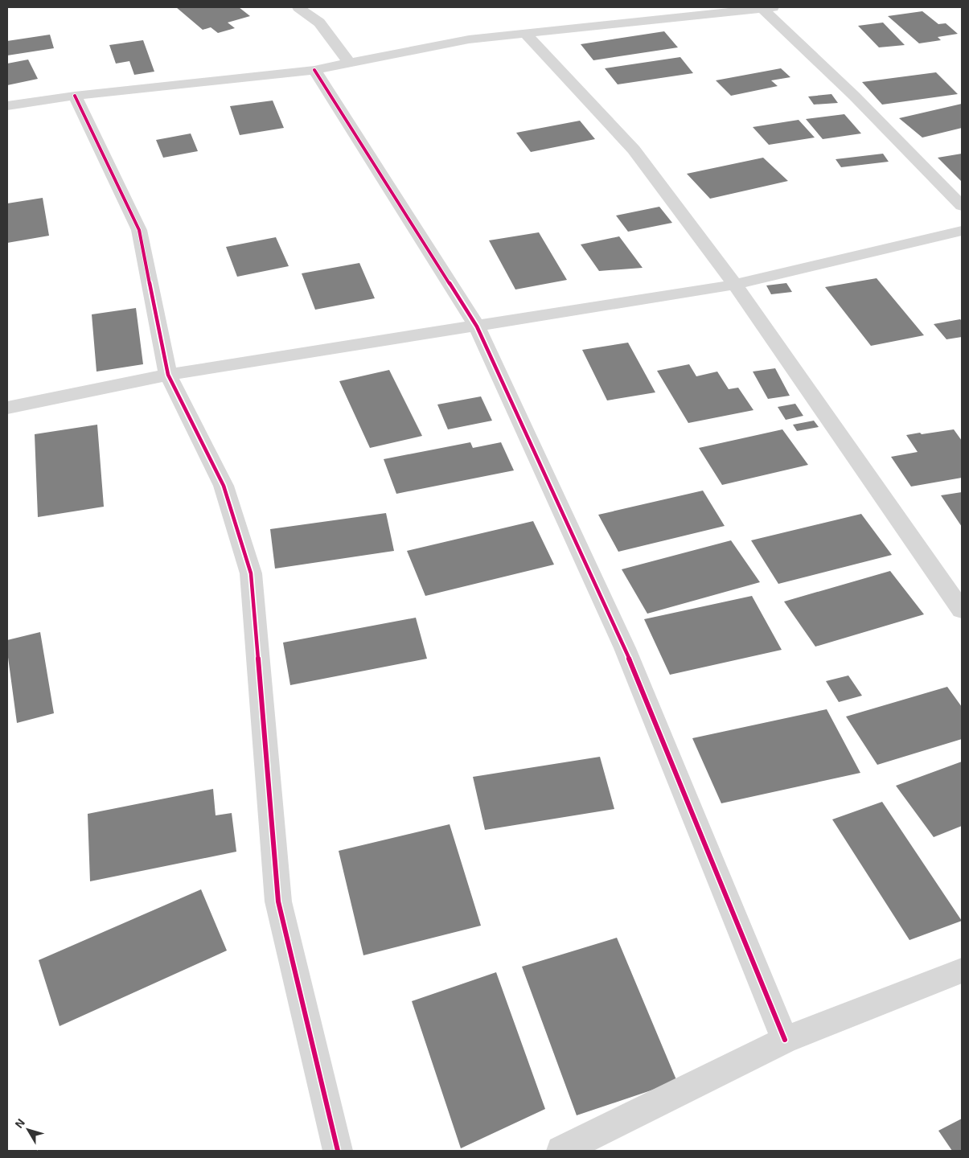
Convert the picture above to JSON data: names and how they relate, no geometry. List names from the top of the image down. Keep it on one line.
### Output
{"north":"top left"}
